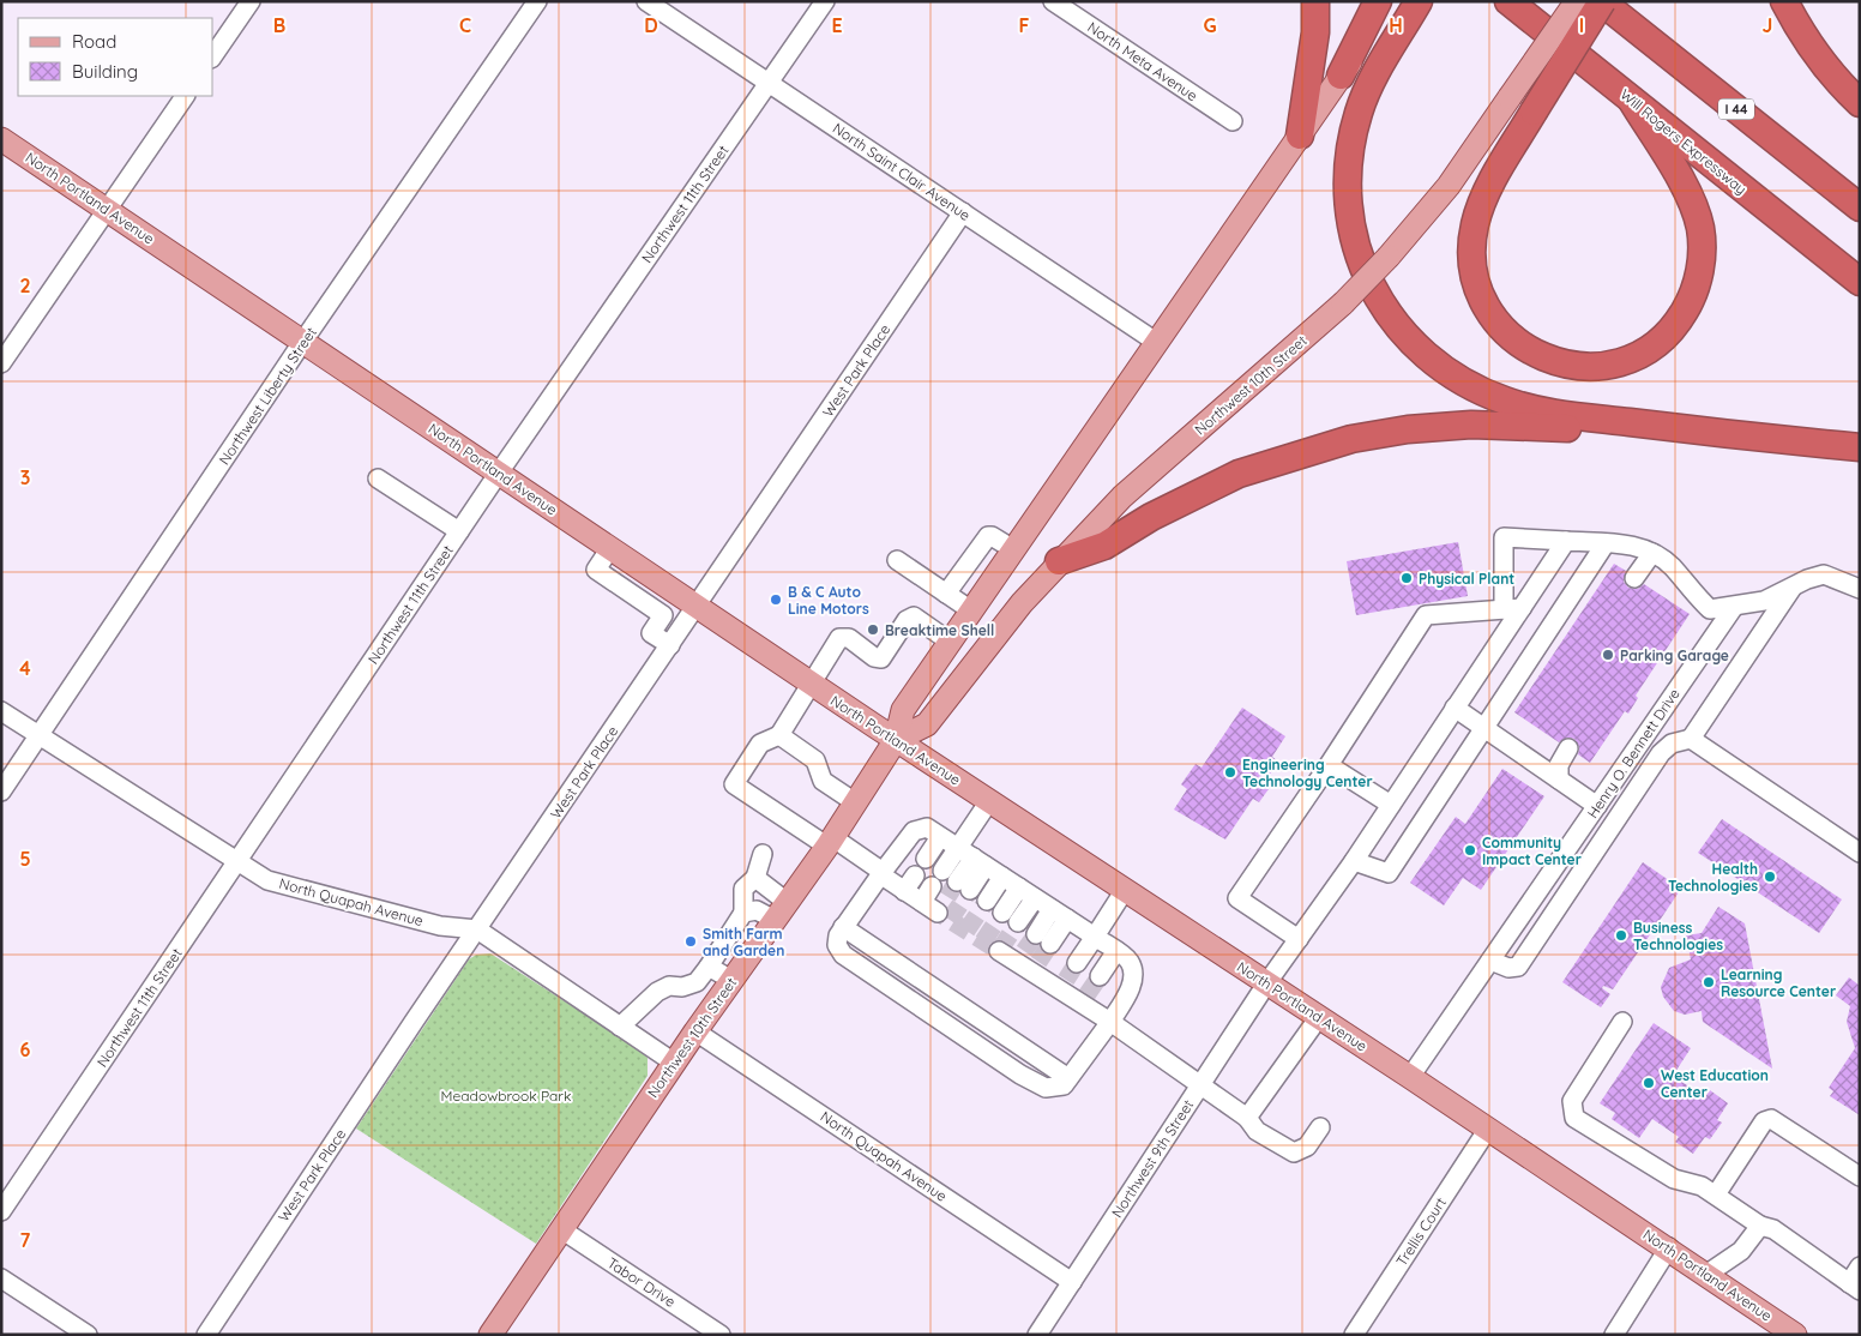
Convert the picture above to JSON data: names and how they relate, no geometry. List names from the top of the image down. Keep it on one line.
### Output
{"streets":{"highway":["I 44","Will Rogers Expressway"],"main road":["North Portland Avenue","Northwest 10th Street"],"street":["North Meta Avenue","North Saint Clair Avenue","Northwest 11th Street","West Park Place","Northwest Liberty Street","Henry O. Bennett Drive","North Quapah Avenue","Northwest 9th Street","Trellis Court","Tabor Drive"]},"crossings":[["North Saint Clair Avenue","Northwest 11th Street"],["North Saint Clair Avenue","West Park Place"],["North Saint Clair Avenue","Northwest 10th Street"],["North Portland Avenue","Northwest 11th Street"],["North Portland Avenue","West Park Place"],["North Portland Avenue","Northwest 10th Street"],["North Portland Avenue","Northwest Liberty Street"],["North Portland Avenue","Henry O. Bennett Drive"],["North Portland Avenue","Northwest 9th Street"],["North Portland Avenue","Trellis Court"],["Northwest 11th Street","North Quapah Avenue"],["West Park Place","North Quapah Avenue"],["Northwest 10th Street","North Quapah Avenue"],["Northwest 10th Street","Tabor Drive"],["Northwest Liberty Street","North Quapah Avenue"],["North Quapah Avenue","Northwest 9th Street"]],"parks":["Meadowbrook Park"],"places":["Physical Plant","B & C Auto Line Motors","Breaktime Shell","Parking Garage","Engineering Technology Center","Community Impact Center","Health Technologies","Business Technologies","Smith Farm and Garden","Learning Resource Center","West Education Center"],"legend":["Road","Building"],"grid":{"columns":["B","C","D","E","F","G","H","I","J"],"rows":["2","3","4","5","6","7"]}}
